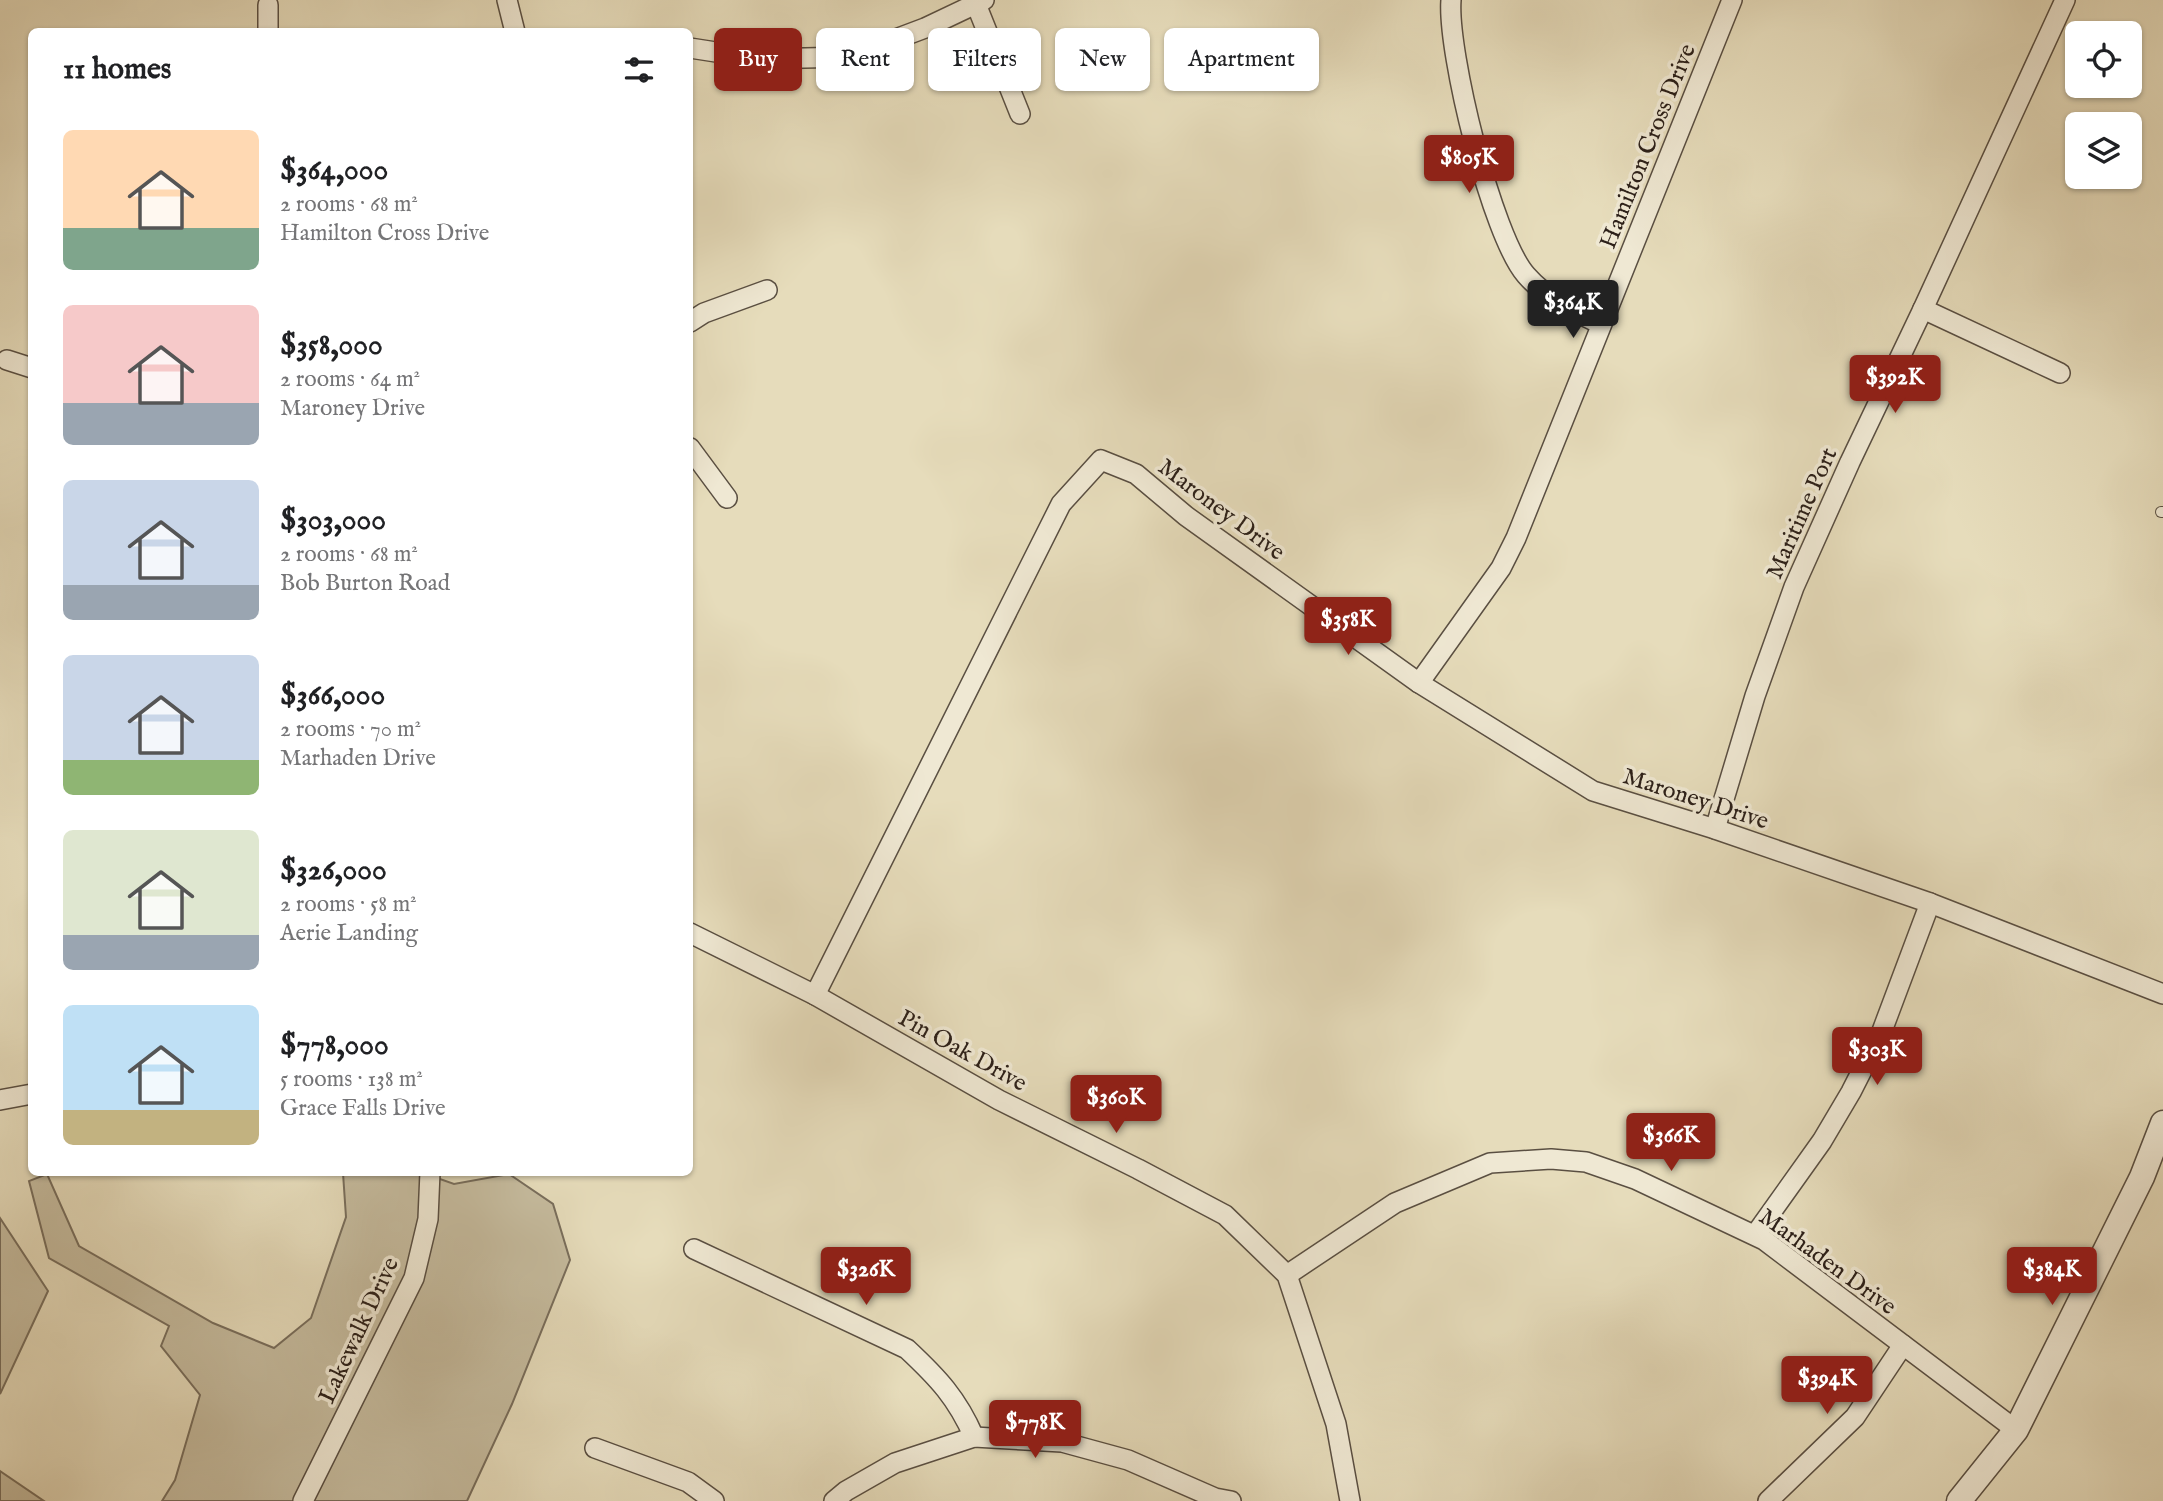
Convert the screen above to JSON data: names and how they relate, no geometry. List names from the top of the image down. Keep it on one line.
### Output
{"streets":{"street":["Hamilton Cross Drive","Maroney Drive","Maritime Port","Pin Oak Drive","Marhaden Drive","Lakewalk Drive"]},"crossings":[["Hamilton Cross Drive","Maroney Drive"],["Maroney Drive","Maritime Port"],["Maroney Drive","Pin Oak Drive"],["Pin Oak Drive","Marhaden Drive"]],"page":{"chip":["Buy","Rent","Filters","New","Apartment"],"heading":"11 homes","list":[{"name":"$364,000","note":"2 rooms · 68 m² · Hamilton Cross Drive"},{"name":"$358,000","note":"2 rooms · 64 m² · Maroney Drive"},{"name":"$303,000","note":"2 rooms · 68 m² · Bob Burton Road"},{"name":"$366,000","note":"2 rooms · 70 m² · Marhaden Drive"},{"name":"$326,000","note":"2 rooms · 58 m² · Aerie Landing"},{"name":"$778,000","note":"5 rooms · 138 m² · Grace Falls Drive"}],"price":["$805K","$364K","$392K","$358K","$303K","$360K","$366K","$326K","$384K","$394K","$778K"]}}
